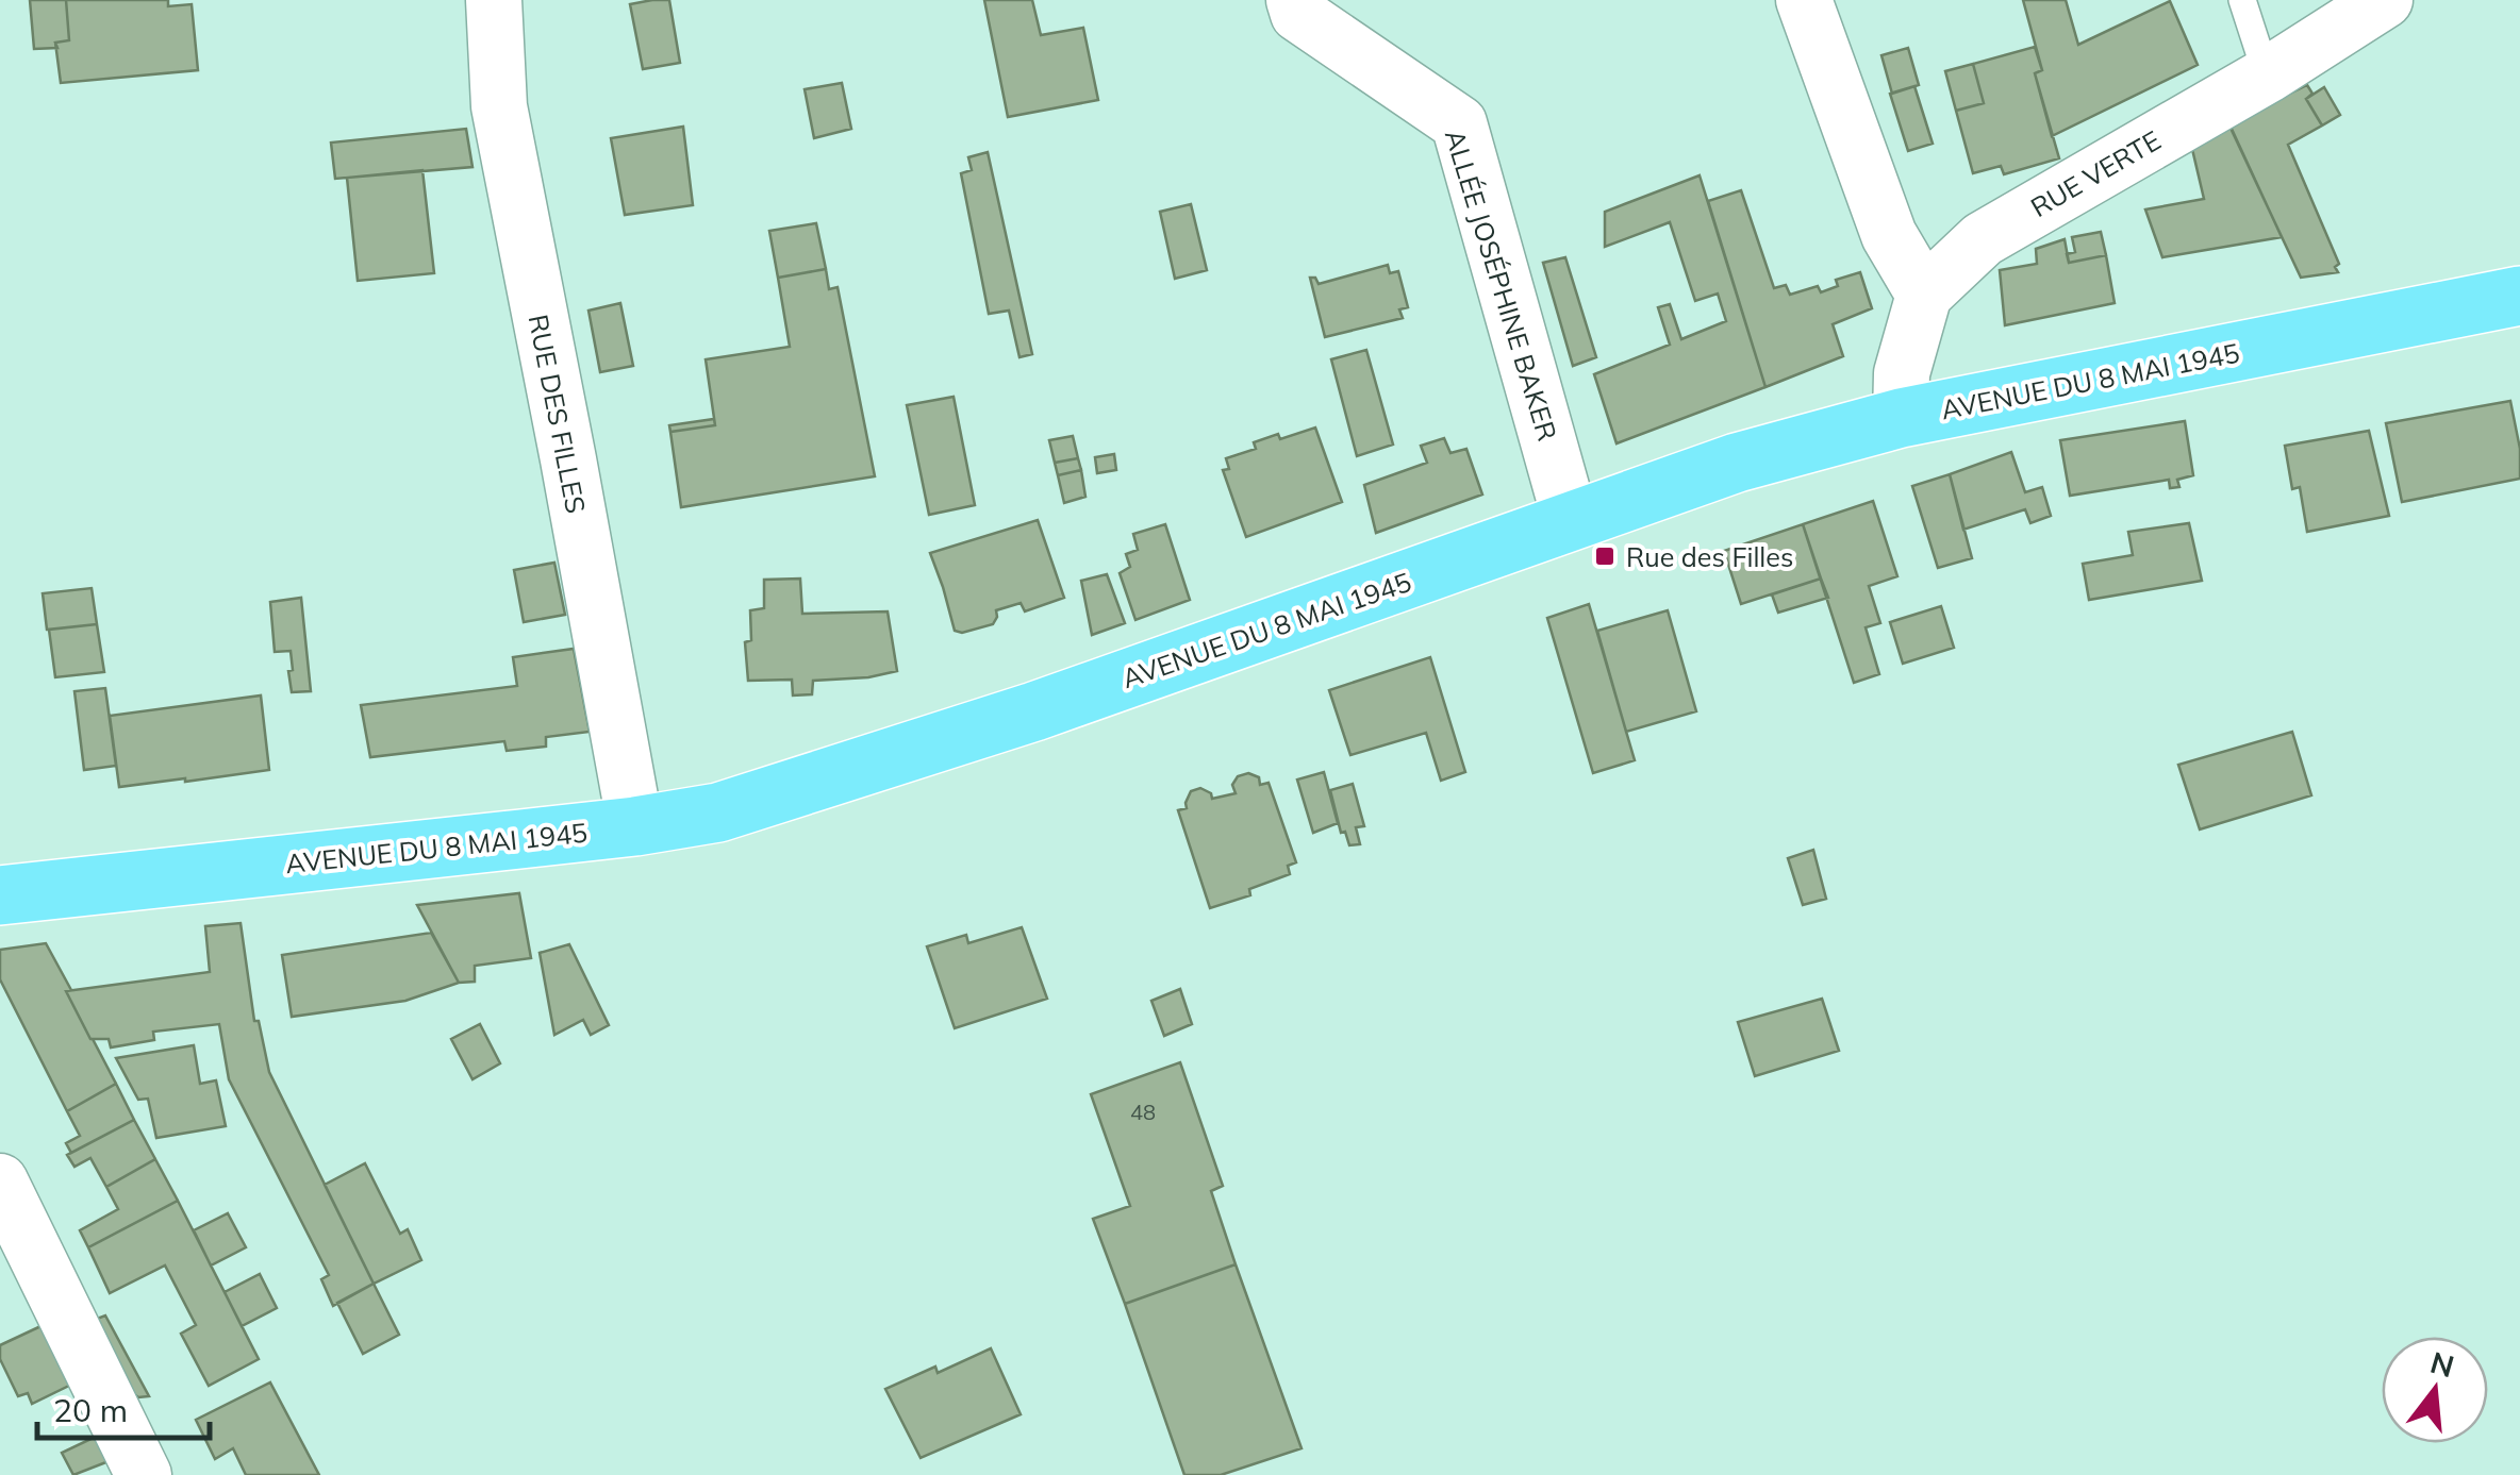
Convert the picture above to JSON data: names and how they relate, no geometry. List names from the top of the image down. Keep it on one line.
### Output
{"streets":{"main road":["AVENUE DU 8 MAI 1945"],"street":["RUE VERTE","ALLÉE JOSÉPHINE BAKER","RUE DES FILLES"]},"crossings":[["ALLÉE JOSÉPHINE BAKER","AVENUE DU 8 MAI 1945"],["AVENUE DU 8 MAI 1945","RUE DES FILLES"]],"places":{"transit":["Rue des Filles"]},"house_numbers":["48"],"scale_bar":"20 m","north":"top"}
